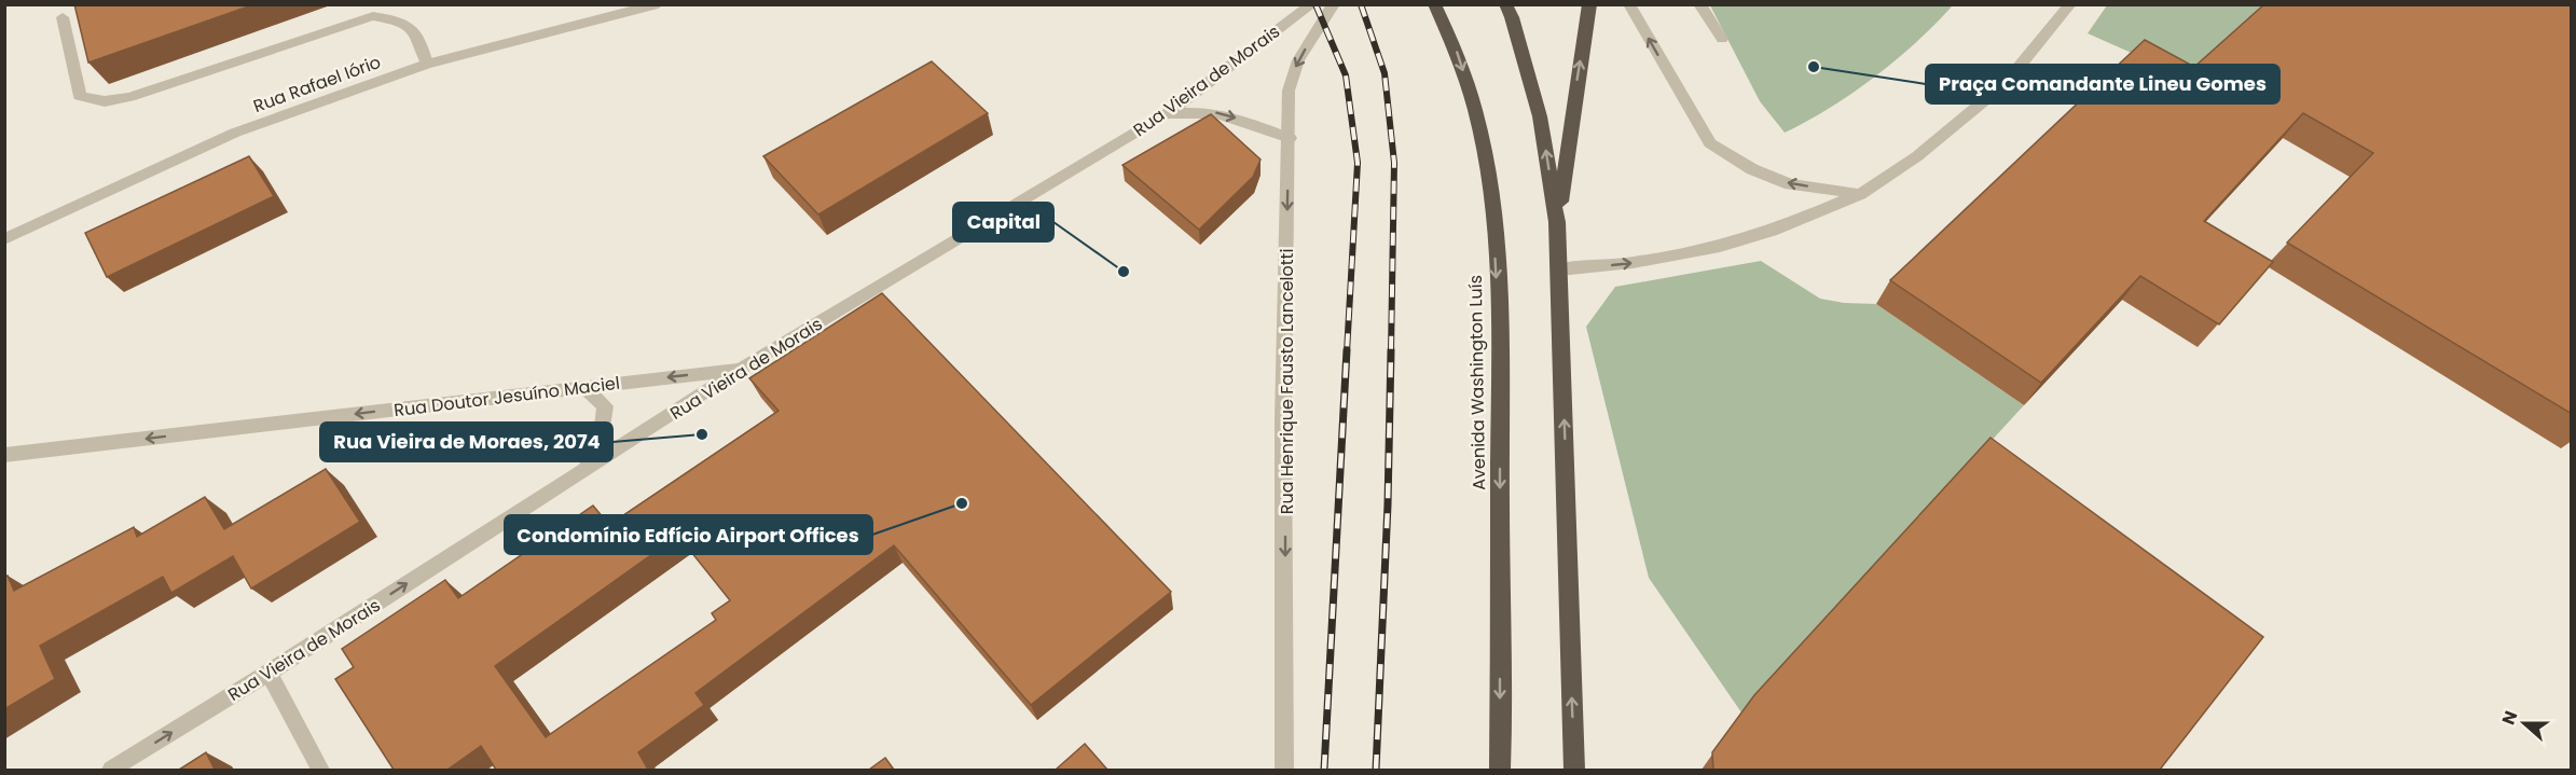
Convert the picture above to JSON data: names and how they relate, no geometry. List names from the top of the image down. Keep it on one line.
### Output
{"streets":{"highway":["Avenida Washington Luís"],"street":["Rua Vieira de Morais","Rua Rafael Iório","Rua Henrique Fausto Lancelotti","Rua Doutor Jesuíno Maciel"]},"crossings":[["Rua Vieira de Morais","Rua Doutor Jesuíno Maciel"]],"one_way":["Rua Vieira de Morais","Rua Henrique Fausto Lancelotti","Rua Doutor Jesuíno Maciel"],"places":["Praça Comandante Lineu Gomes","Capital","Rua Vieira de Moraes, 2074","Condomínio Edfício Airport Offices"],"north":"left"}
